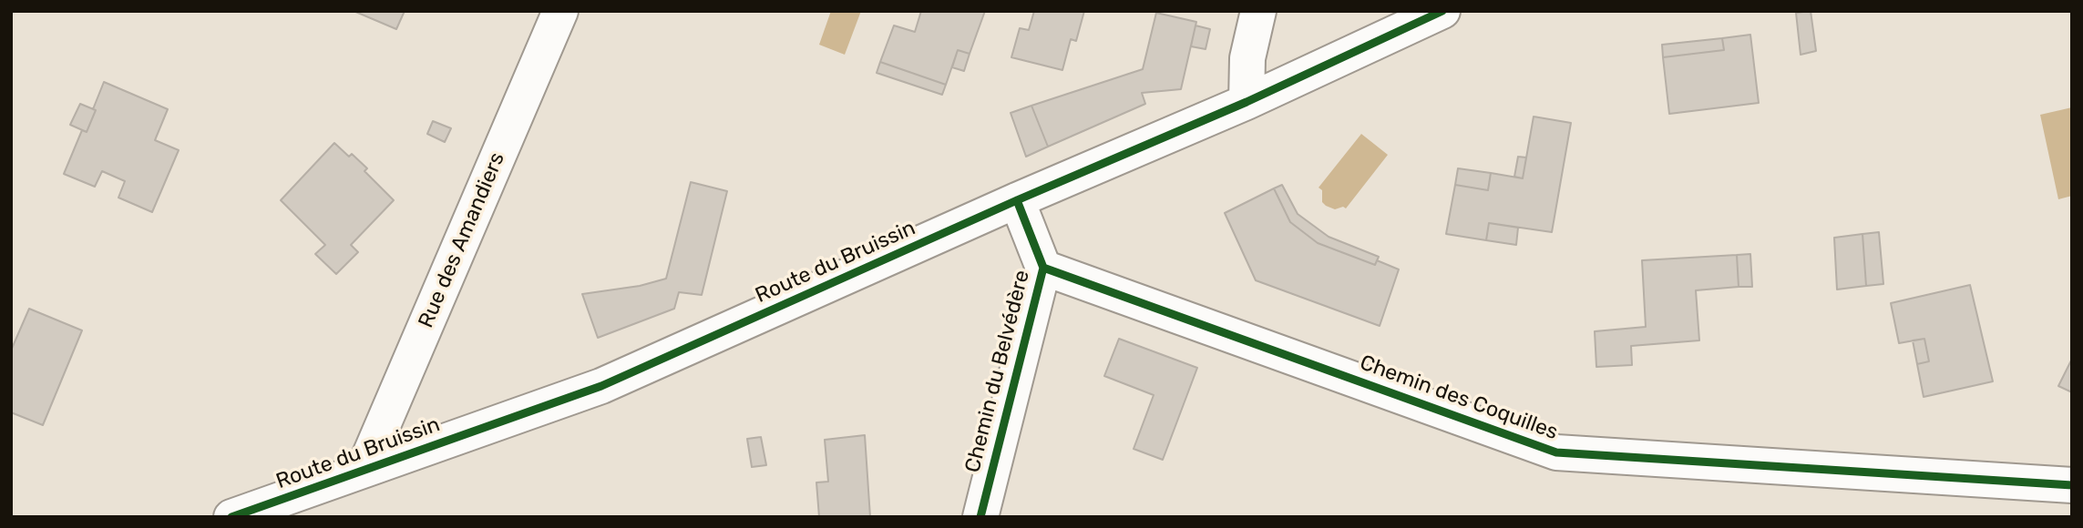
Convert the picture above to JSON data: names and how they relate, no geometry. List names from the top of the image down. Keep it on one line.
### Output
{"streets":{"street":["Rue des Amandiers","Route du Bruissin","Chemin du Belvédère","Chemin des Coquilles"]},"crossings":[["Rue des Amandiers","Route du Bruissin"],["Route du Bruissin","Chemin du Belvédère"],["Chemin du Belvédère","Chemin des Coquilles"]]}
